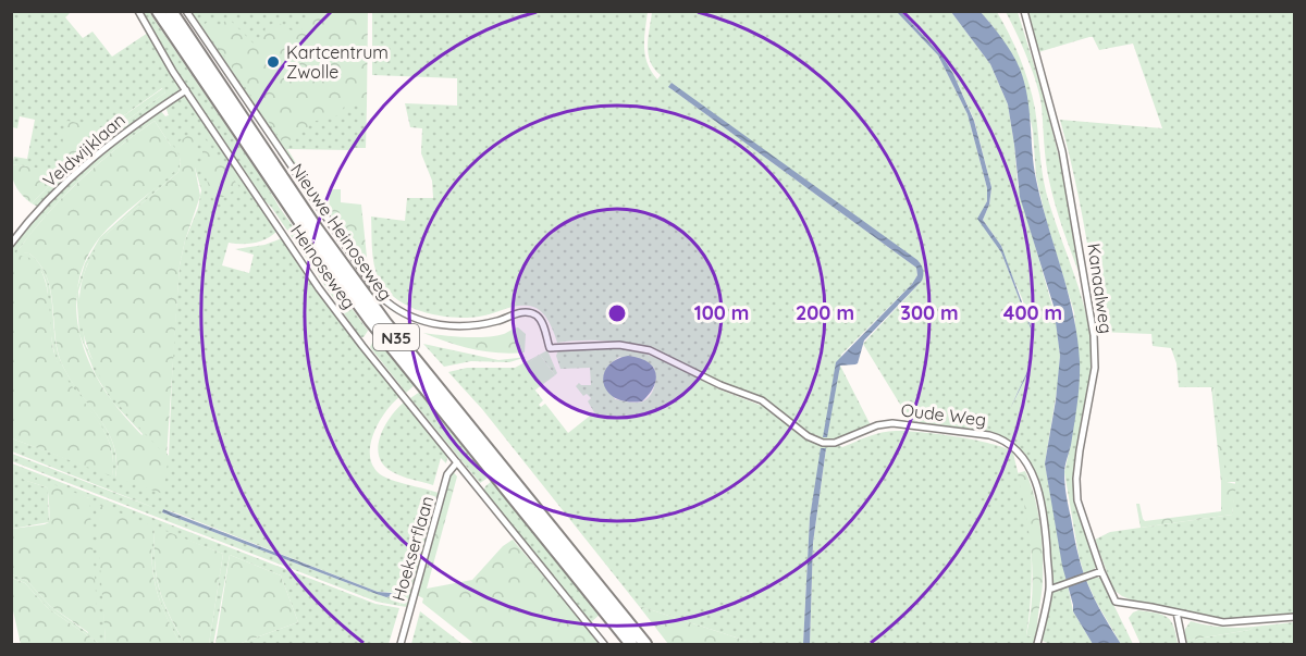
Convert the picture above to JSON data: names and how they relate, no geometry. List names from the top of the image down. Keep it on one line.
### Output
{"streets":{"highway":["Nieuwe Heinoseweg","N35"],"street":["Veldwijklaan","Heinoseweg","Kanaalweg","Oude Weg","Hoekserflaan"]},"crossings":[["Veldwijklaan","Heinoseweg"],["Heinoseweg","Oude Weg"],["Heinoseweg","Hoekserflaan"]],"places":["Kartcentrum Zwolle"],"rings":["100 m","200 m","300 m","400 m"]}
